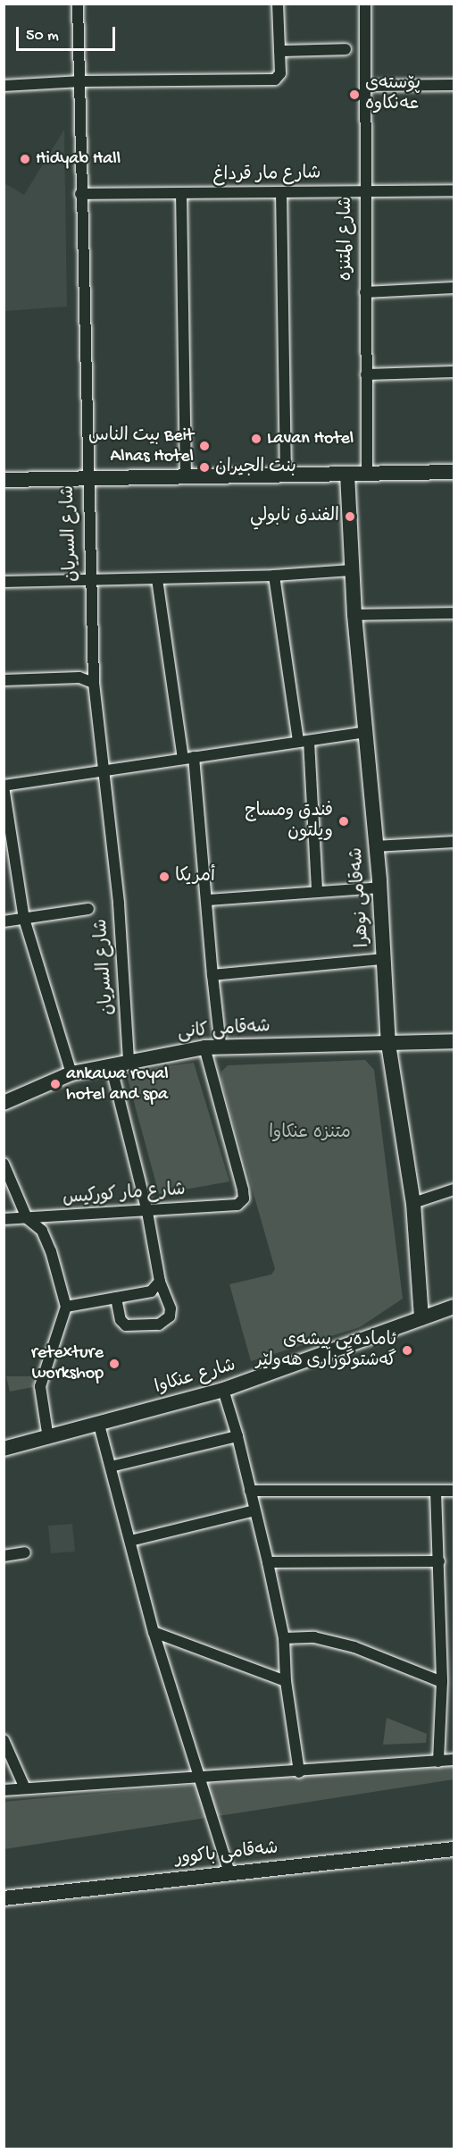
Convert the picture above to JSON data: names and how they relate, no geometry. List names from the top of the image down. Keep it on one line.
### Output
{"streets":{"street":["شارع مار قرداغ","شارع المتنزه","شارع السريان","شەقامی نوهرا","شەقامی کانی","شارع مار كوركيس","شارع عنكاوا","شەقامی باکوور"]},"crossings":[["شارع مار قرداغ","شارع المتنزه"],["شارع مار قرداغ","شارع السريان"],["شارع السريان","شەقامی کانی"],["شەقامی نوهرا","شەقامی کانی"],["شەقامی نوهرا","شارع عنكاوا"],["شەقامی کانی","شارع مار كوركيس"]],"parks":["متنزه عنكاوا"],"places":["پۆسته‌ی عه‌نكاوه‌","Hidyab Hall","Lavan Hotel","بيت الناس Beit Alnas Hotel","بنت الجيران","الفندق نابولي","فندق ومساج ويلتون","أمريكا","ankawa royal hotel and spa","ئاماده‌یی پیشه‌ی گه‌شتوگوزاری هه‌ولێر","retexture workshop"],"scale_bar":"50 m"}
